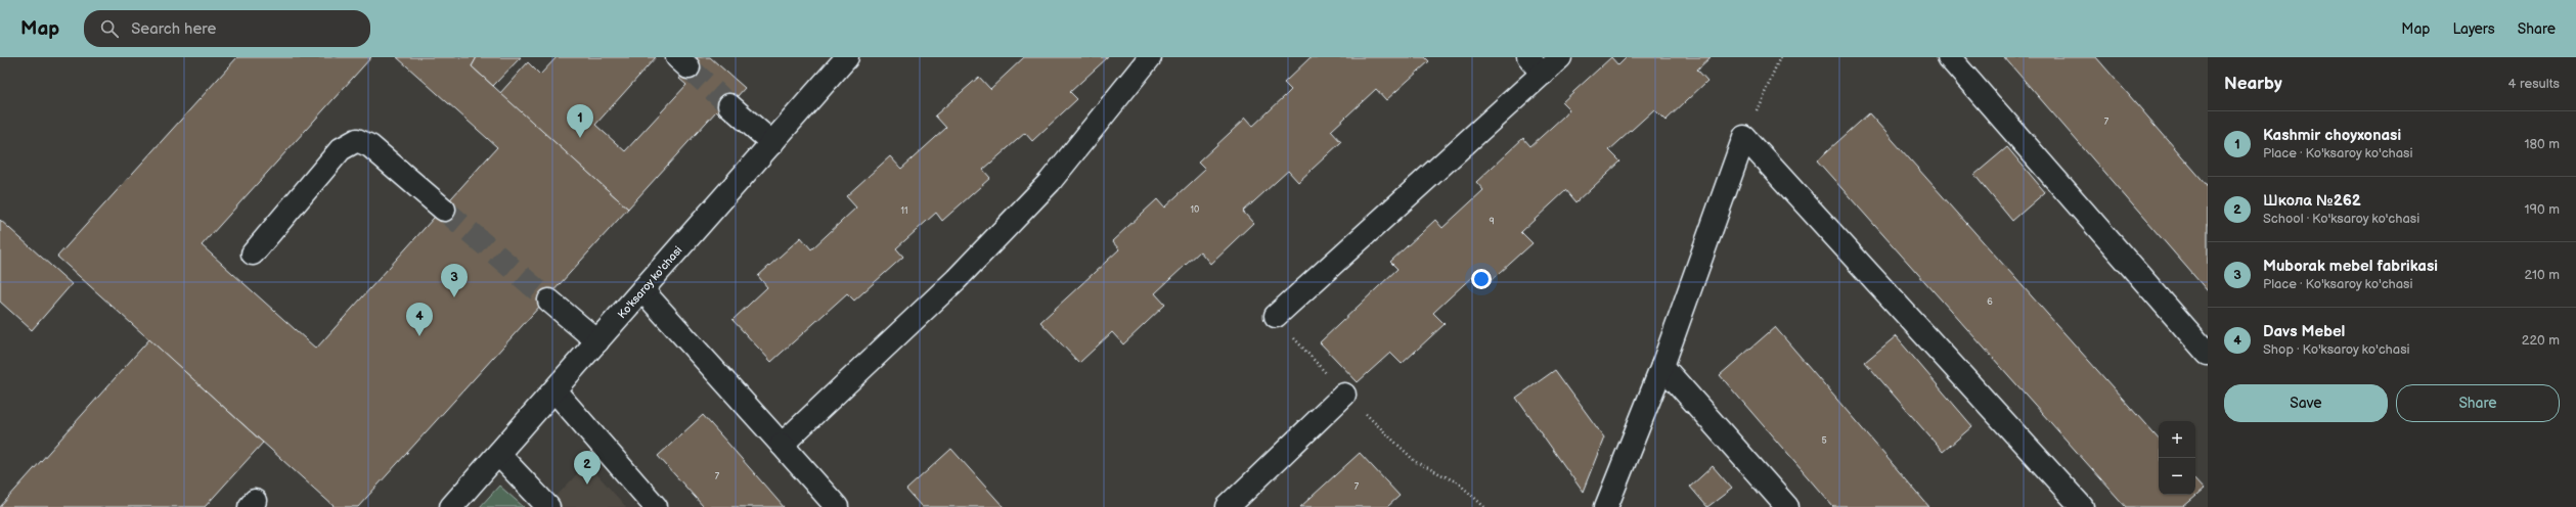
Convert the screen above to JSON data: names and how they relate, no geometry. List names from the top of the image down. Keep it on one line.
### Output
{"streets":{"street":["Ko'ksaroy ko'chasi"]},"house_numbers":["7","10","11","9","6","5","7","7"],"page":{"header":"Map","search":"Search here","nav":["Map","Layers","Share"],"heading":["Nearby","4 results"],"pins":["1","3","4","2"],"list":[{"mark":"1","name":"Kashmir choyxonasi","note":"Place · Ko'ksaroy ko'chasi","value":"180 m"},{"mark":"2","name":"Школа №262","note":"School · Ko'ksaroy ko'chasi","value":"190 m"},{"mark":"3","name":"Muborak mebel fabrikasi","note":"Place · Ko'ksaroy ko'chasi","value":"210 m"},{"mark":"4","name":"Davs Mebel","note":"Shop · Ko'ksaroy ko'chasi","value":"220 m"}],"buttons":["Save","Share"],"map_buttons":["+","−"]}}
